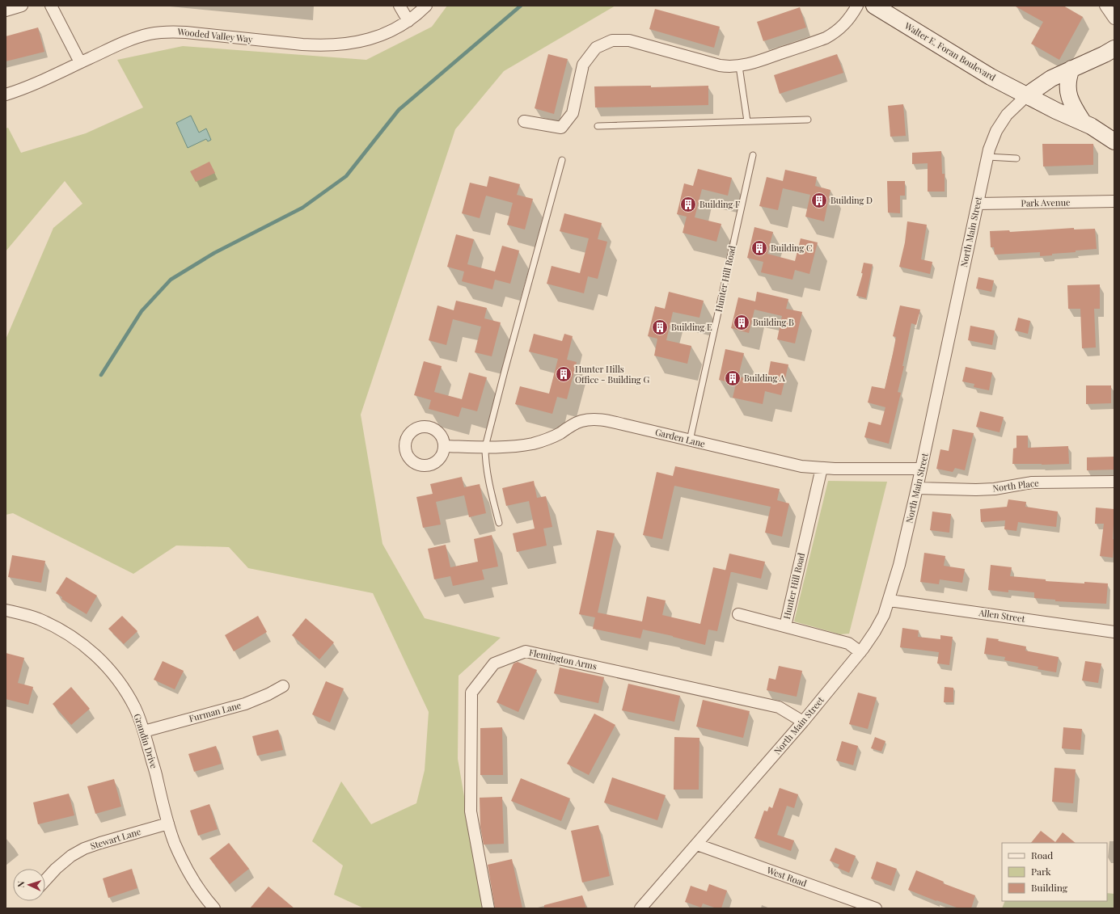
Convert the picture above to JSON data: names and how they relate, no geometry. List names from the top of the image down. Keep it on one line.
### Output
{"streets":{"street":["Wooded Valley Way","Walter E. Foran Boulevard","Park Avenue","North Main Street","Hunter Hill Road","Garden Lane","North Place","Allen Street","Flemington Arms","Furman Lane","Grandin Drive","Stewart Lane","West Road"]},"crossings":[["Walter E. Foran Boulevard","North Main Street"],["Park Avenue","North Main Street"],["North Main Street","Hunter Hill Road"],["North Main Street","Garden Lane"],["North Main Street","North Place"],["North Main Street","Allen Street"],["North Main Street","Flemington Arms"],["North Main Street","West Road"],["Hunter Hill Road","Garden Lane"],["Furman Lane","Grandin Drive"],["Grandin Drive","Stewart Lane"]],"places":{"building":["Building D","Building F","Building C","Building B","Building E","Hunter Hills Office - Building G","Building A"]},"legend":["Road","Park","Building"],"north":"left"}
